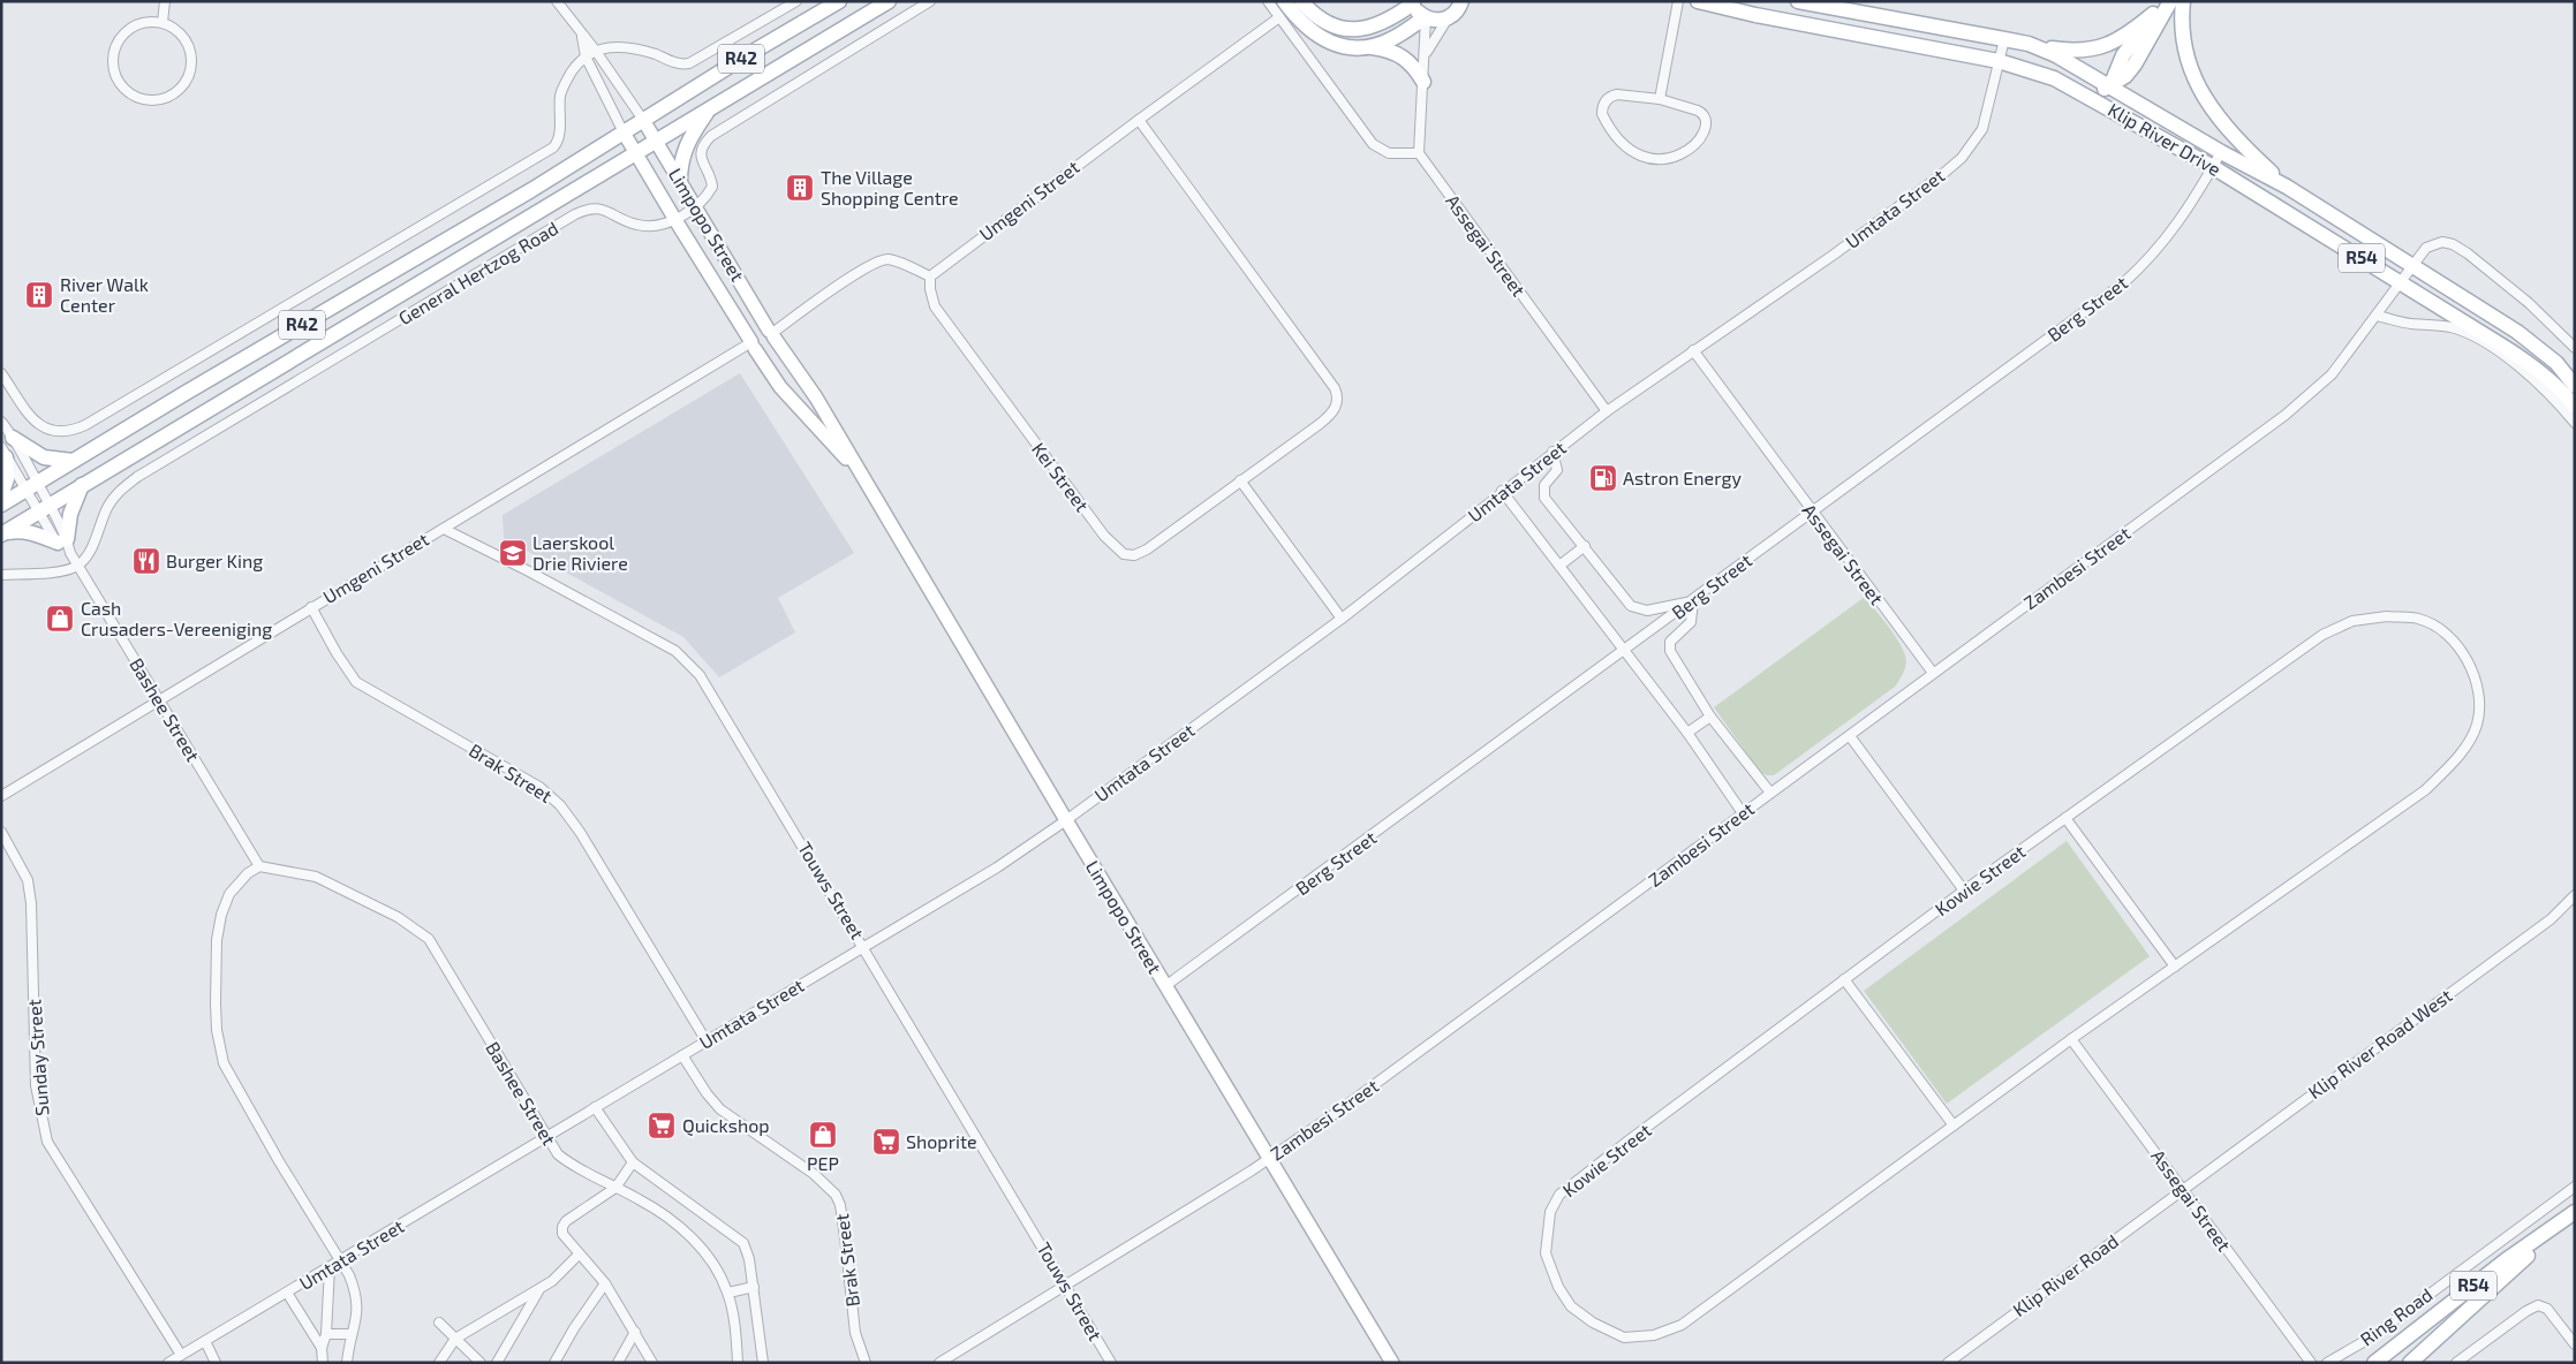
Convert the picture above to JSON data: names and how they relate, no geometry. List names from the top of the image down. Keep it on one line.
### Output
{"streets":{"main road":["R42","Klip River Drive","R54","General Hertzog Road","Ring Road"],"street":["Umgeni Street","Umtata Street","Limpopo Street","Assegai Street","Berg Street","Kei Street","Zambesi Street","Bashee Street","Brak Street","Kowie Street","Touws Street","Klip River Road West","Sunday Street","Klip River Road"]},"crossings":[["R42","Limpopo Street"],["Klip River Drive","Umtata Street"],["Klip River Drive","Berg Street"],["Klip River Drive","Zambesi Street"],["Umgeni Street","Limpopo Street"],["Umgeni Street","Kei Street"],["Umgeni Street","Bashee Street"],["Umgeni Street","Brak Street"],["Umgeni Street","Touws Street"],["Umtata Street","Limpopo Street"],["Umtata Street","Assegai Street"],["Umtata Street","Bashee Street"],["Umtata Street","Brak Street"],["Umtata Street","Touws Street"],["Umtata Street","Sunday Street"],["Limpopo Street","General Hertzog Road"],["Limpopo Street","Berg Street"],["Limpopo Street","Zambesi Street"],["Assegai Street","Berg Street"],["Assegai Street","Zambesi Street"],["Assegai Street","Kowie Street"],["Assegai Street","Klip River Road West"],["Assegai Street","Klip River Road"],["General Hertzog Road","Bashee Street"],["Zambesi Street","Touws Street"],["Klip River Road West","Klip River Road"]],"places":{"building":["The Village Shopping Centre","River Walk Center"],"fuel station":["Astron Energy"],"school or university":["Laerskool Drie Riviere"],"restaurant":["Burger King"],"shop":["Cash Crusaders-Vereeniging","PEP"],"supermarket":["Quickshop","Shoprite"]}}
